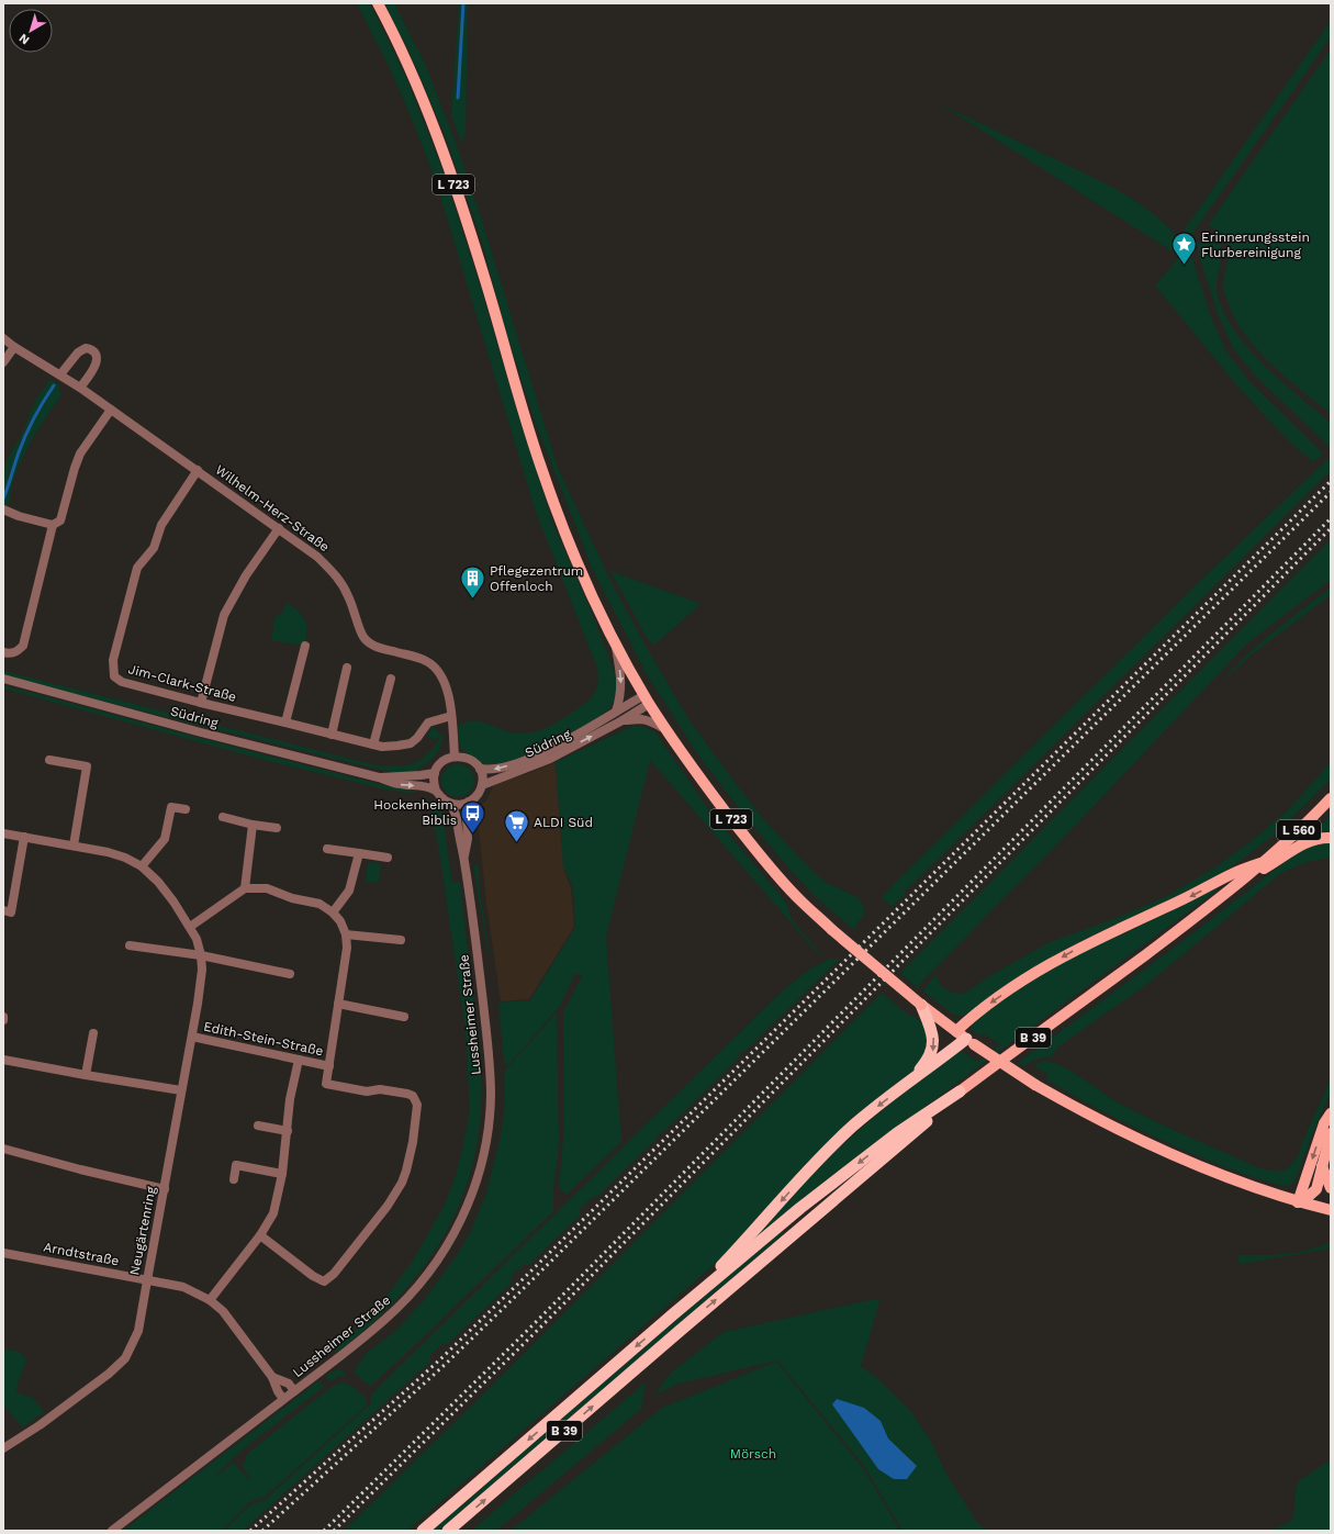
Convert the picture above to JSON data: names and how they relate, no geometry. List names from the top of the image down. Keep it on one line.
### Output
{"streets":{"highway":["B 39"],"main road":["L 723","L 560"],"street":["Wilhelm-Herz-Straße","Jim-Clark-Straße","Südring","Lussheimer Straße","Edith-Stein-Straße","Neugärtenring","Arndtstraße"]},"crossings":[["L 723","Südring"],["L 723","B 39"],["Wilhelm-Herz-Straße","Jim-Clark-Straße"],["Wilhelm-Herz-Straße","Südring"],["Wilhelm-Herz-Straße","Lussheimer Straße"],["Südring","Lussheimer Straße"],["L 560","B 39"],["Lussheimer Straße","Arndtstraße"],["Edith-Stein-Straße","Neugärtenring"],["Neugärtenring","Arndtstraße"]],"parks":["Mörsch"],"places":{"place":["Erinnerungsstein Flurbereinigung"],"building":["Pflegezentrum Offenloch"],"bus stop":["Hockenheim, Biblis"],"supermarket":["ALDI Süd"]},"north":"bottom left"}
